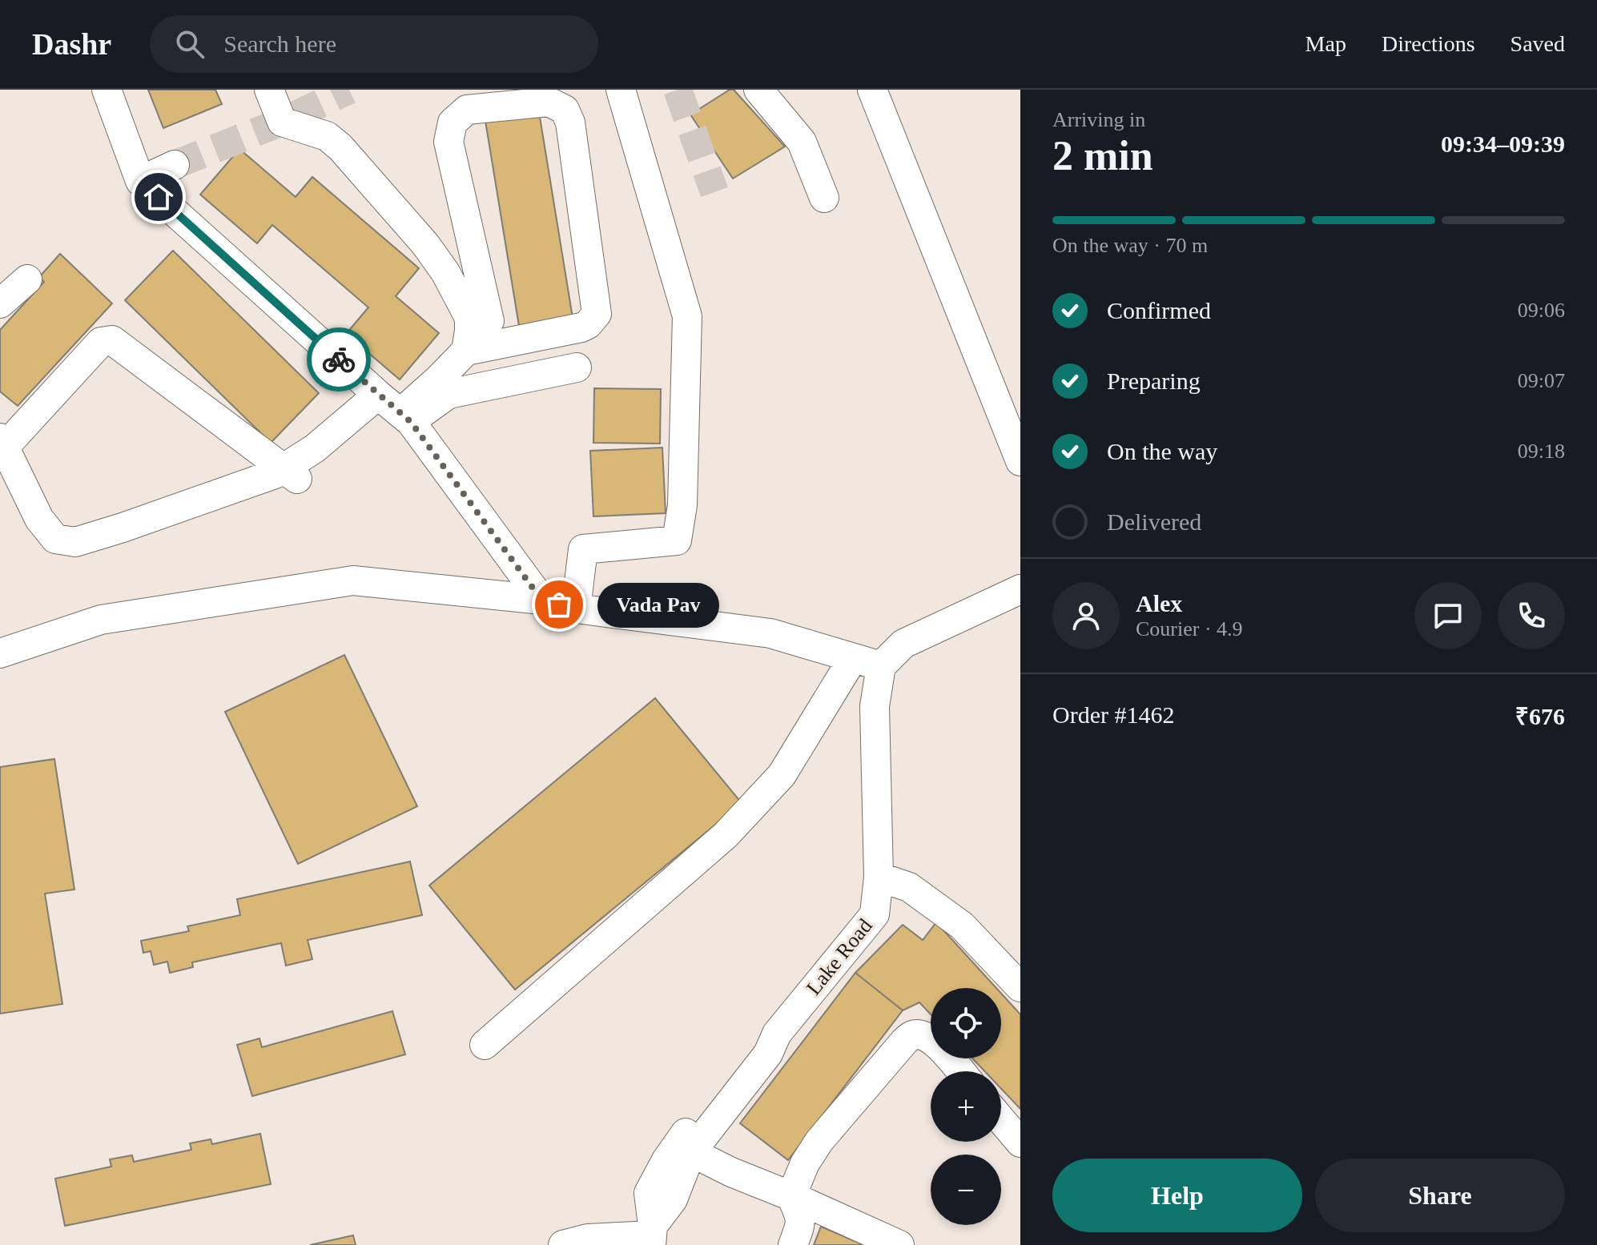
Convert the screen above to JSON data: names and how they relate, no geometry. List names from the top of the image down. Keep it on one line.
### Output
{"streets":{"street":["Lake Road"]},"places":["Vada Pav"],"page":{"header":"Dashr","search":"Search here","nav":["Map","Directions","Saved"],"heading":["2 min","Arriving in","09:34–09:39"],"panel":["Alex","Courier · 4.9","Order #1462","₹676"],"bar":"On the way · 70 m","list":[["Confirmed","09:06"],["Preparing","09:07"],["On the way","09:18"],"Delivered"],"bubble":"Vada Pav","map_buttons":["+","−"],"buttons":["Help","Share"]}}
